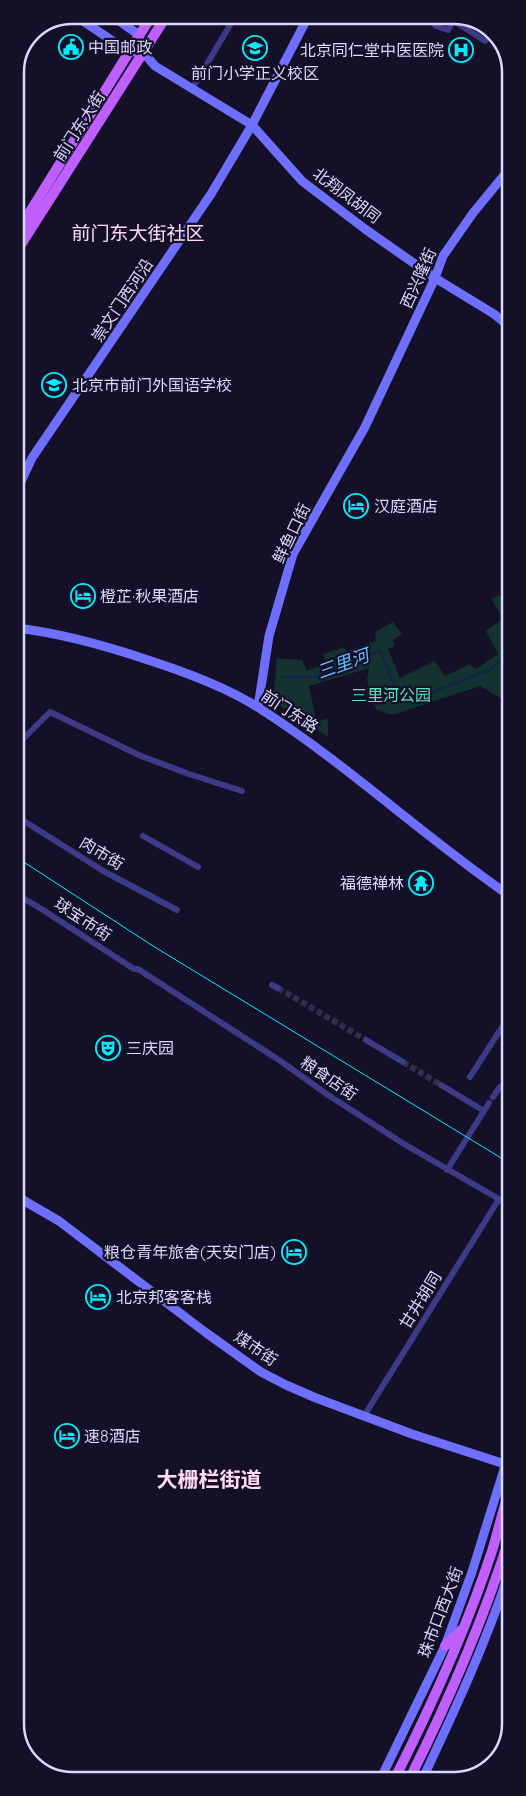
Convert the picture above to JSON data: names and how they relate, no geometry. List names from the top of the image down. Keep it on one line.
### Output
{"streets":{"main road":["前门东大街","珠市口西大街"],"street":["北翔凤胡同","西兴隆街","崇文门西河沿","鲜鱼口街","前门东路","肉市街","球宝市街","粮食店街","甘井胡同","煤市街"]},"crossings":[["前门东大街","北翔凤胡同"],["北翔凤胡同","西兴隆街"],["北翔凤胡同","崇文门西河沿"],["西兴隆街","鲜鱼口街"],["鲜鱼口街","前门东路"],["球宝市街","粮食店街"],["粮食店街","甘井胡同"],["甘井胡同","煤市街"]],"districts":["前门东大街社区","大栅栏街道"],"water":["三里河"],"parks":["三里河公园"],"places":{"public building":["中国邮政"],"school or university":["前门小学正义校区","北京市前门外国语学校"],"hospital":["北京同仁堂中医医院"],"hotel":["汉庭酒店","橙芷·秋果酒店","粮仓青年旅舍(天安门店)","北京邦客客栈","速8酒店"],"temple":["福德禅林"],"theatre":["三庆园"]}}
